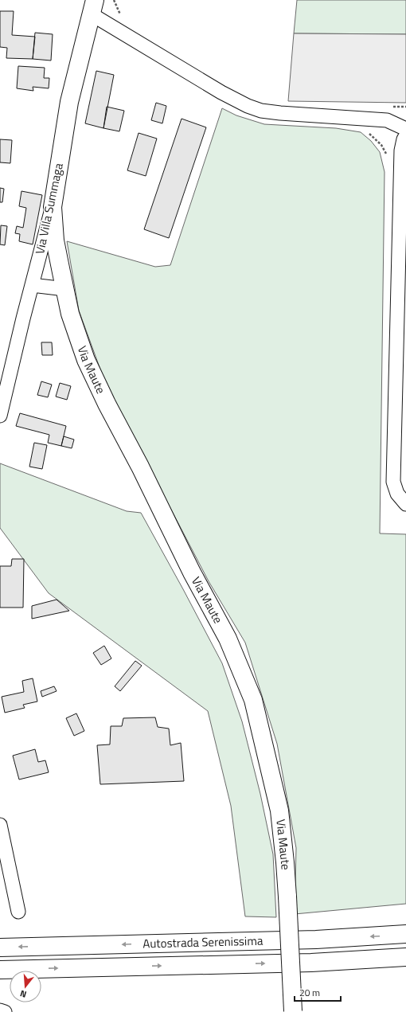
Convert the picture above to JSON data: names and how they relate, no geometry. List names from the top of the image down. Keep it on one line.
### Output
{"streets":{"main road":["Via Villa Summaga","Via Maute","Autostrada Serenissima"]},"crossings":[["Via Villa Summaga","Via Maute"]],"scale_bar":"20 m","north":"bottom"}
